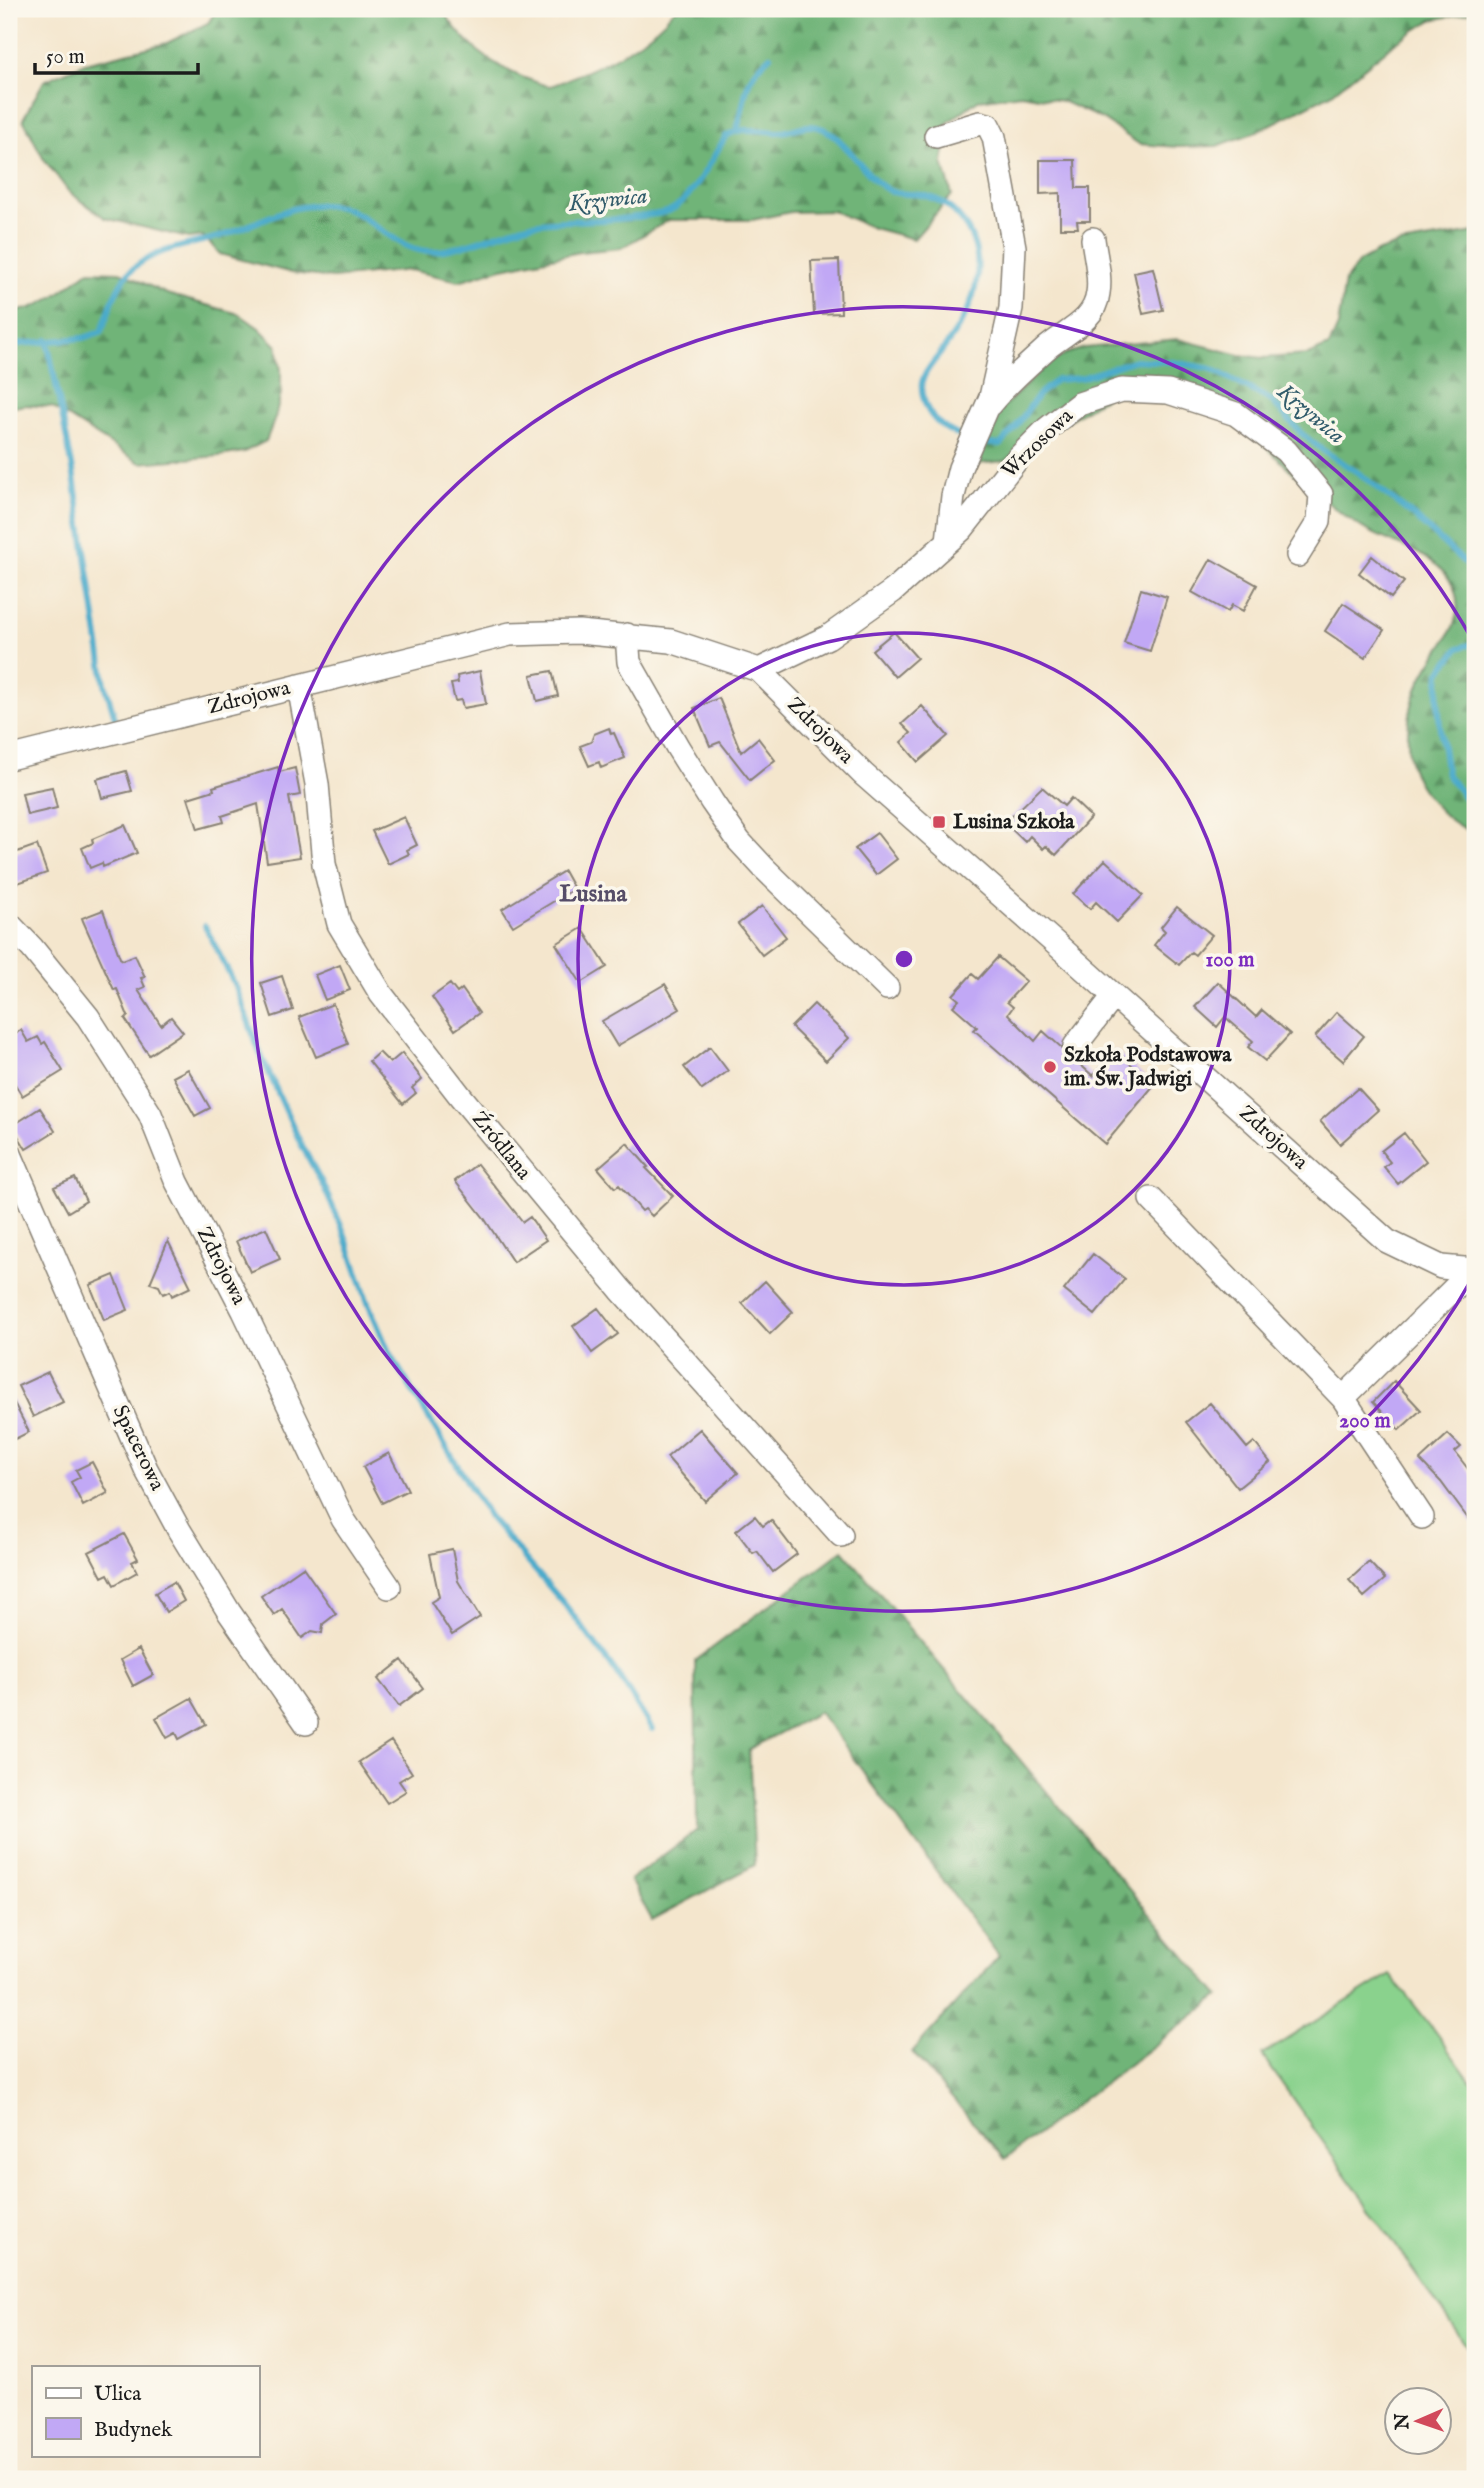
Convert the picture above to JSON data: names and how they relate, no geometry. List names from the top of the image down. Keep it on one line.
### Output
{"streets":{"street":["Wrzosowa","Zdrojowa","Źródlana","Spacerowa"]},"crossings":[["Wrzosowa","Zdrojowa"],["Zdrojowa","Źródlana"]],"districts":["Lusina"],"water":["Krzywica"],"places":{"transit":["Lusina Szkoła"],"other":["Szkoła Podstawowa im. Św. Jadwigi"]},"legend":["Ulica","Budynek"],"scale_bar":"50 m","north":"left","rings":["100 m","200 m"]}
